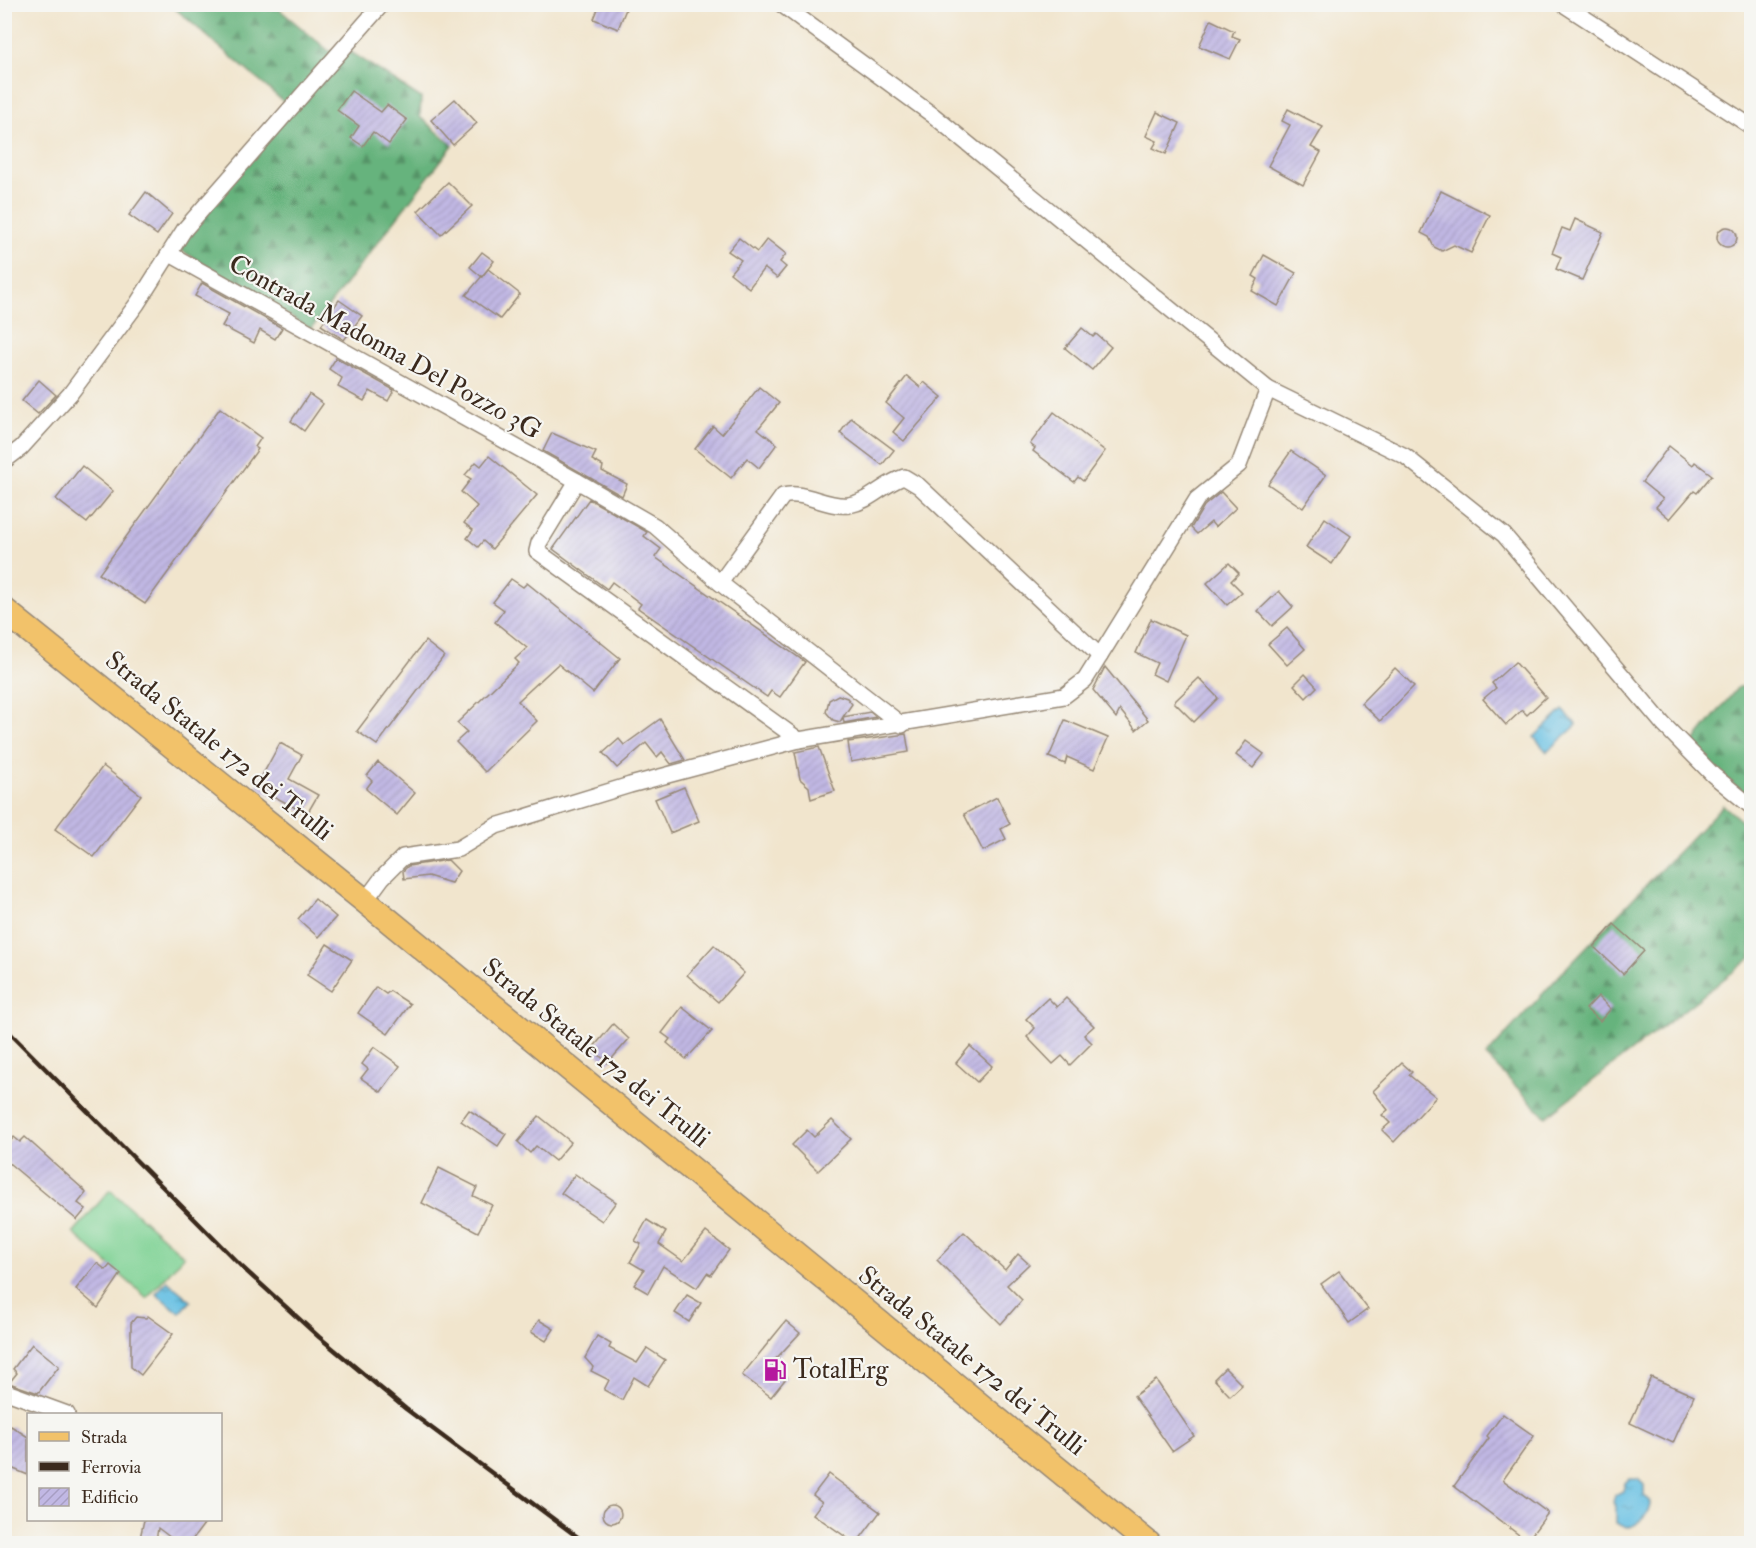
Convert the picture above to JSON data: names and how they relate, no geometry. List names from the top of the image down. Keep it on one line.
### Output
{"streets":{"main road":["Strada Statale 172 dei Trulli"],"street":["Contrada Madonna Del Pozzo 3G"]},"places":{"fuel station":["TotalErg"]},"legend":["Strada","Ferrovia","Edificio"]}
